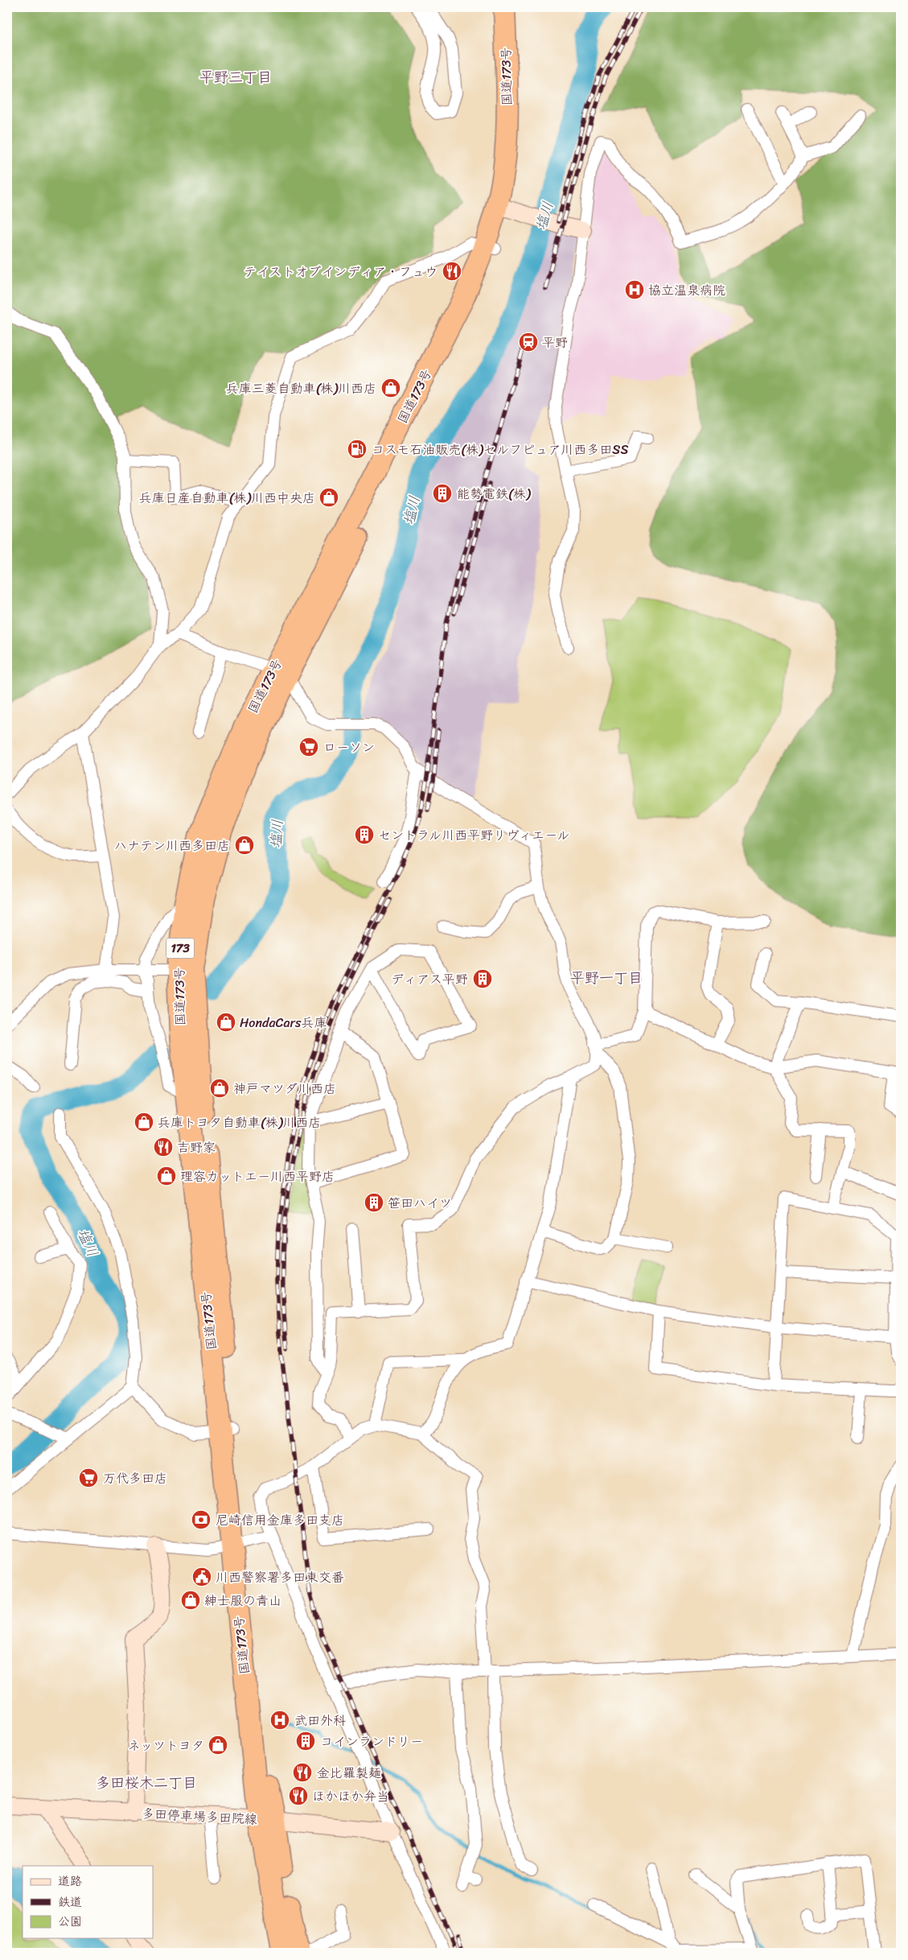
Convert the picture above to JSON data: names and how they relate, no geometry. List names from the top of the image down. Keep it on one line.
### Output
{"streets":{"highway":["国道173号","173"],"street":["多田停車場多田院線"]},"crossings":[["国道173号","多田停車場多田院線"]],"districts":["平野三丁目","平野一丁目","多田桜木二丁目"],"water":["塩川"],"places":{"restaurant":["テイストオブインディア・フュウ","吉野家","金比羅製麺","ほかほか弁当"],"hospital":["協立温泉病院","武田外科"],"station":["平野"],"shop":["兵庫三菱自動車(株)川西店","兵庫日産自動車(株)川西中央店","ハナテン川西多田店","HondaCars兵庫","神戸マツダ川西店","兵庫トヨタ自動車(株)川西店","理容カットエー川西平野店","紳士服の青山","ネッツトヨタ"],"fuel station":["コスモ石油販売(株)セルフピュア川西多田SS"],"building":["能勢電鉄(株)","セントラル川西平野リヴィエール","ディアス平野","笹田ハイツ","コインランドリー"],"supermarket":["ローソン","万代多田店"],"bank":["尼崎信用金庫多田支店"],"public building":["川西警察署多田東交番"]},"legend":["道路","鉄道","公園"]}
